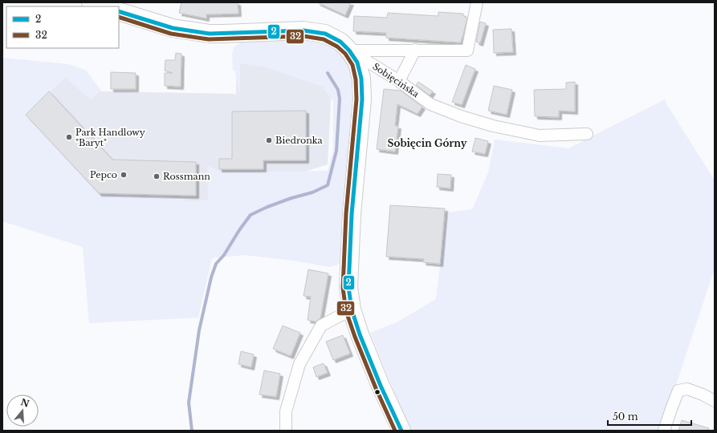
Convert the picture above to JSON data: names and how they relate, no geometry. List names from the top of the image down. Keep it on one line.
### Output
{"streets":{"street":["Sobięcińska"]},"districts":["Sobięcin Górny"],"places":["Park Handlowy \"Baryt\"","Biedronka","Pepco","Rossmann"],"lines":["transit line 2","transit line 32"],"legend":["2","32"],"scale_bar":"50 m","north":"top"}
